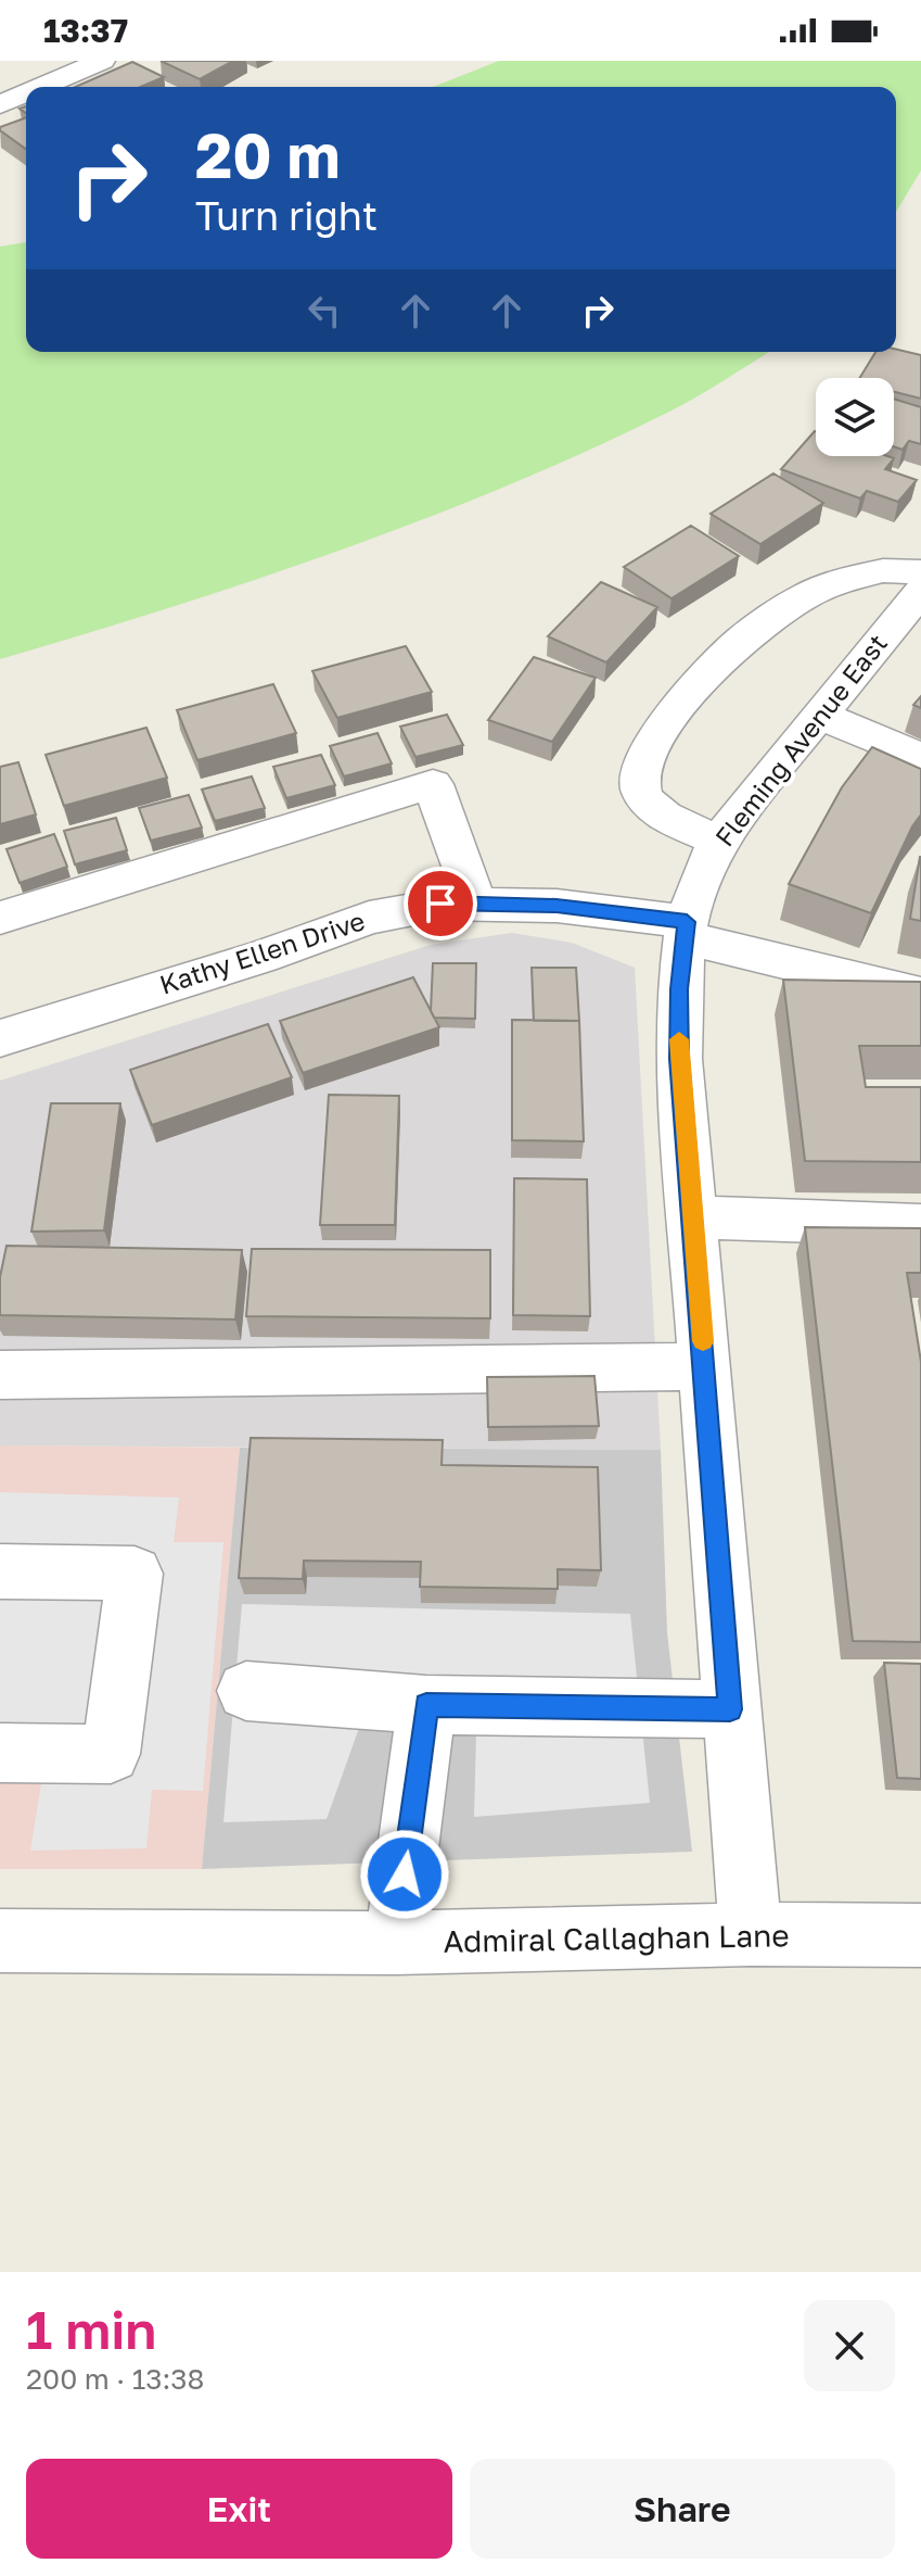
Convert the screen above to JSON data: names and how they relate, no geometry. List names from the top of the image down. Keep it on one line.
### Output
{"streets":{"street":["Fleming Avenue East","Kathy Ellen Drive","Admiral Callaghan Lane"]},"crossings":[["Fleming Avenue East","Kathy Ellen Drive"],["Fleming Avenue East","Admiral Callaghan Lane"]],"page":{"status":"13:37","turn":["20 m","Turn right"],"heading":["1 min","200 m · 13:38"],"buttons":["Exit","Share"]}}
